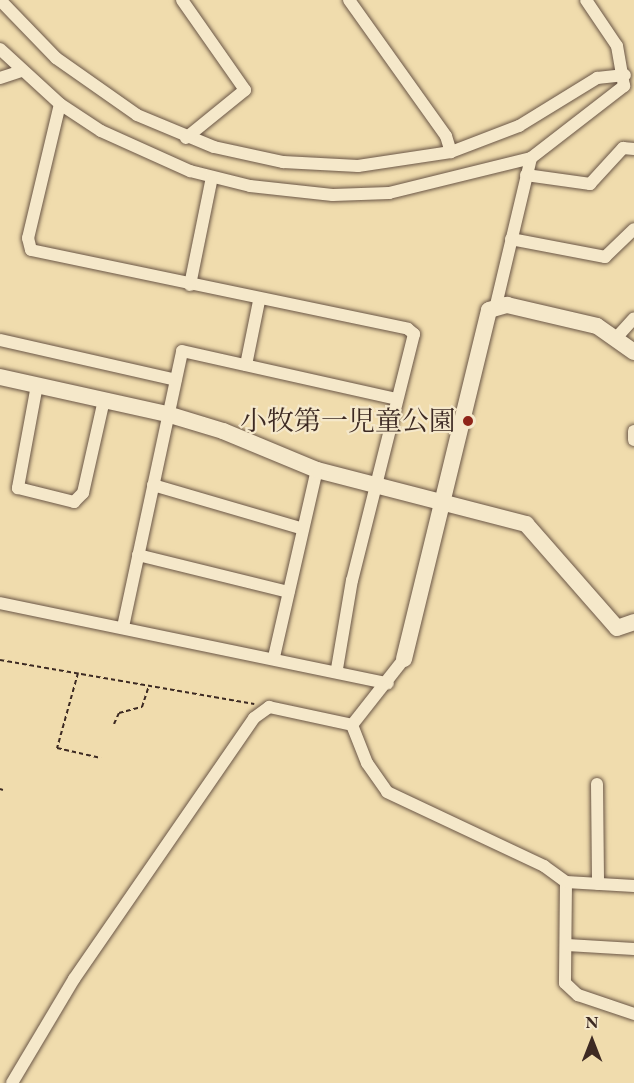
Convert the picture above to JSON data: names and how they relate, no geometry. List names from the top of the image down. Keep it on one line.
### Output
{"places":["小牧第一児童公園"],"north":"top"}
